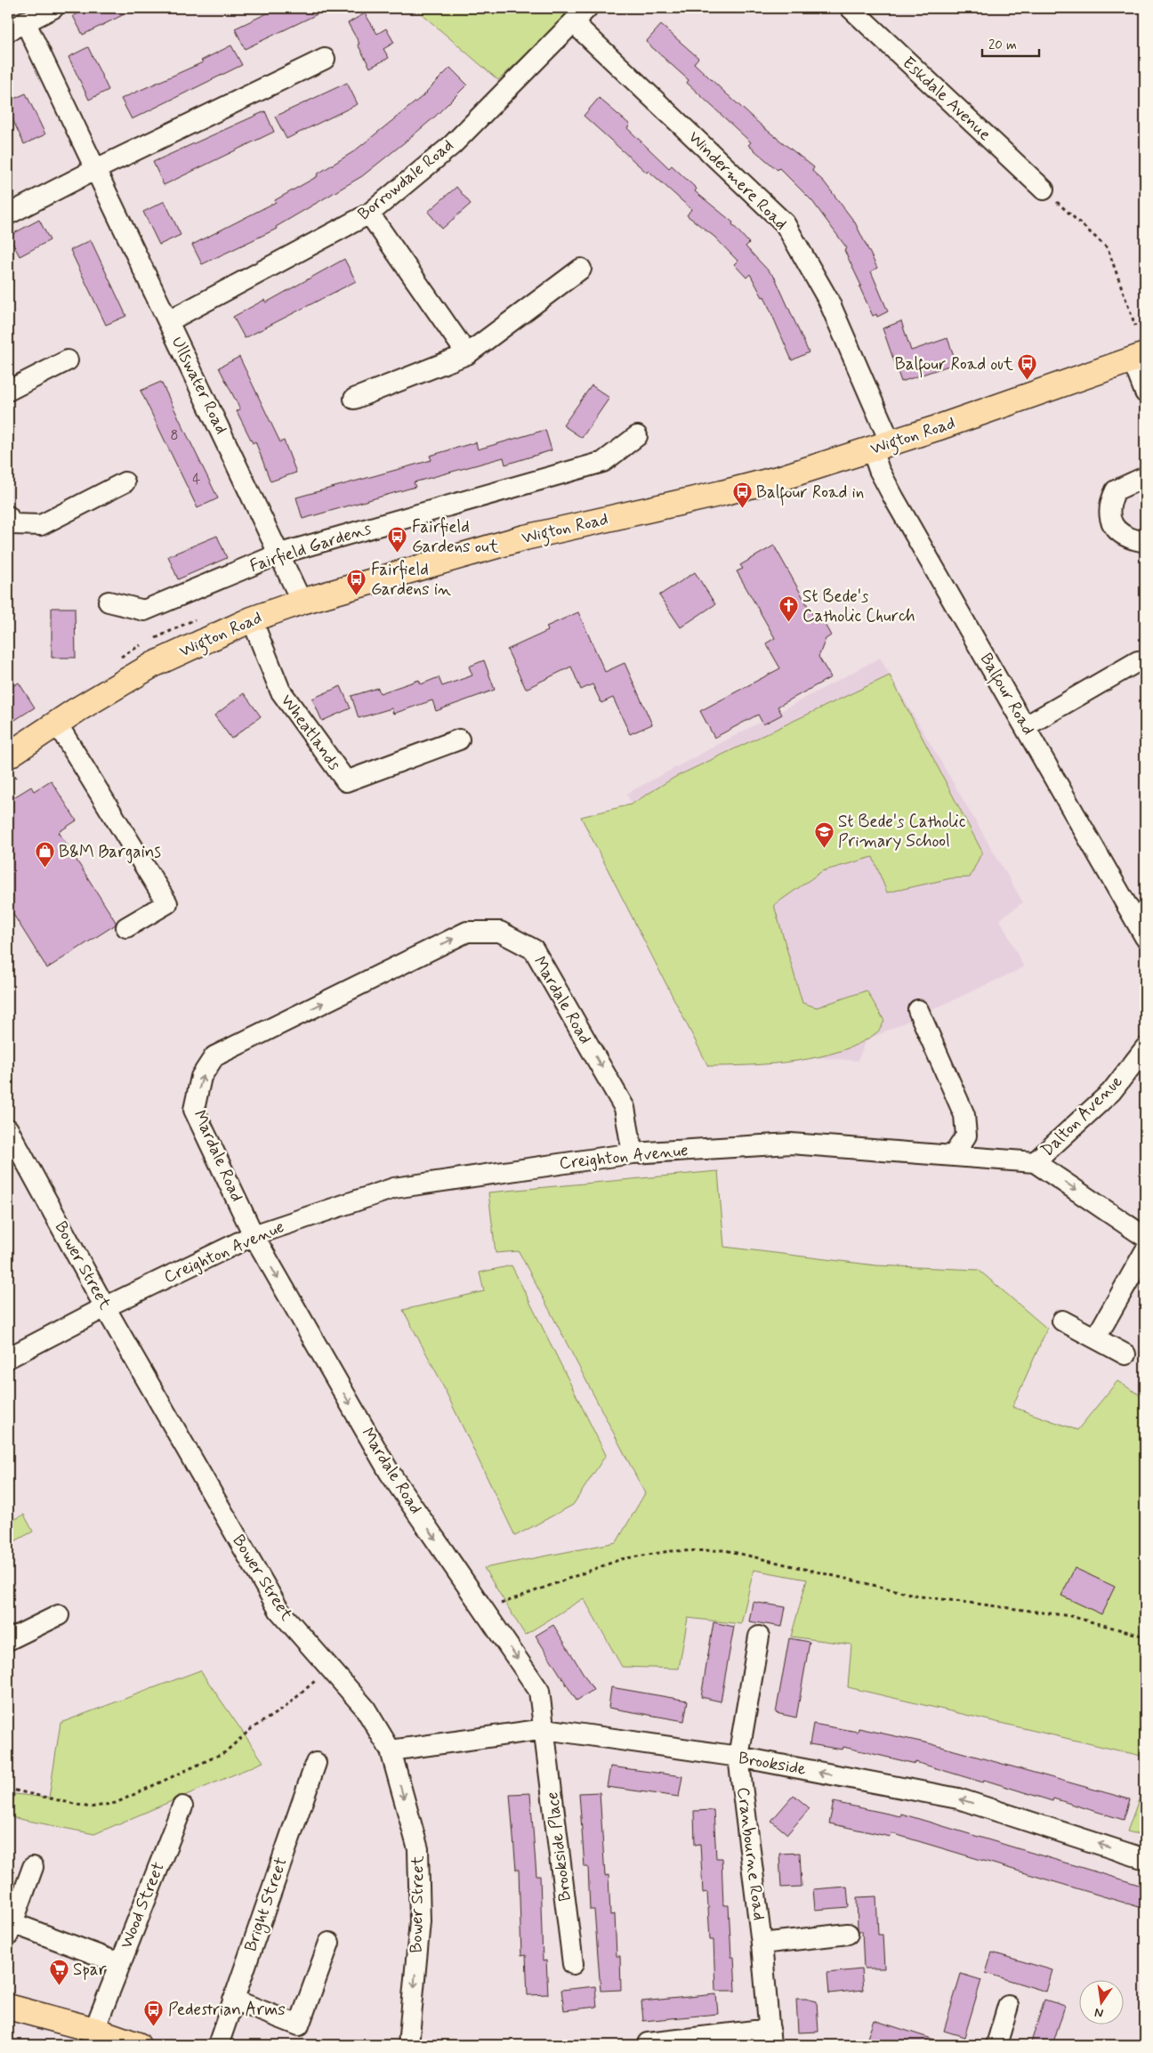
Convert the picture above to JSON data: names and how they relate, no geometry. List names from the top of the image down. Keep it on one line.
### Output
{"streets":{"main road":["Wigton Road"],"street":["Eskdale Avenue","Borrowdale Road","Windermere Road","Ullswater Road","Fairfield Gardens","Balfour Road","Wheatlands","Mardale Road","Dalton Avenue","Creighton Avenue","Bower Street","Brookside","Brookside Place","Cranbourne Road","Bright Street","Wood Street"]},"crossings":[["Borrowdale Road","Windermere Road"],["Borrowdale Road","Ullswater Road"],["Windermere Road","Wigton Road"],["Windermere Road","Balfour Road"],["Ullswater Road","Wigton Road"],["Ullswater Road","Fairfield Gardens"],["Wigton Road","Balfour Road"],["Wigton Road","Wheatlands"],["Mardale Road","Creighton Avenue"],["Mardale Road","Brookside"],["Mardale Road","Brookside Place"],["Dalton Avenue","Creighton Avenue"],["Creighton Avenue","Bower Street"],["Bower Street","Brookside"],["Brookside","Brookside Place"],["Brookside","Cranbourne Road"]],"one_way":["Brookside"],"places":{"bus stop":["Balfour Road out","Balfour Road in","Fairfield Gardens out","Fairfield Gardens in","Pedestrian Arms"],"church":["St Bede's Catholic Church"],"school or university":["St Bede's Catholic Primary School"],"shop":["B&M Bargains"],"supermarket":["Spar"]},"house_numbers":["8","4"],"scale_bar":"20 m","north":"bottom"}
